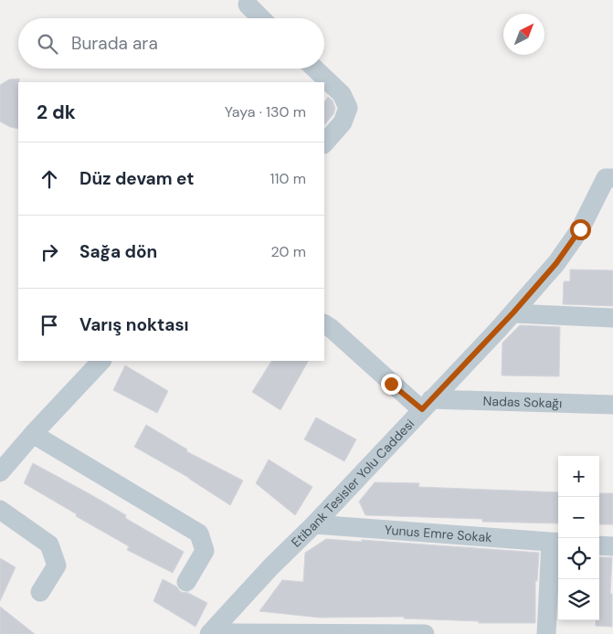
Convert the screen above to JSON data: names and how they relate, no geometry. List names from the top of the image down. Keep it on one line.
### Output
{"streets":{"street":["Nadas Sokağı","Etibank Tesisler Yolu Caddesi","Yunus Emre Sokak"]},"crossings":[["Nadas Sokağı","Etibank Tesisler Yolu Caddesi"],["Etibank Tesisler Yolu Caddesi","Yunus Emre Sokak"]],"north":"top right","page":{"search":"Burada ara","heading":["2 dk","Yaya · 130 m"],"list":[["Düz devam et","110 m"],["Sağa dön","20 m"],"Varış noktası"],"map_buttons":["+","−"]}}
